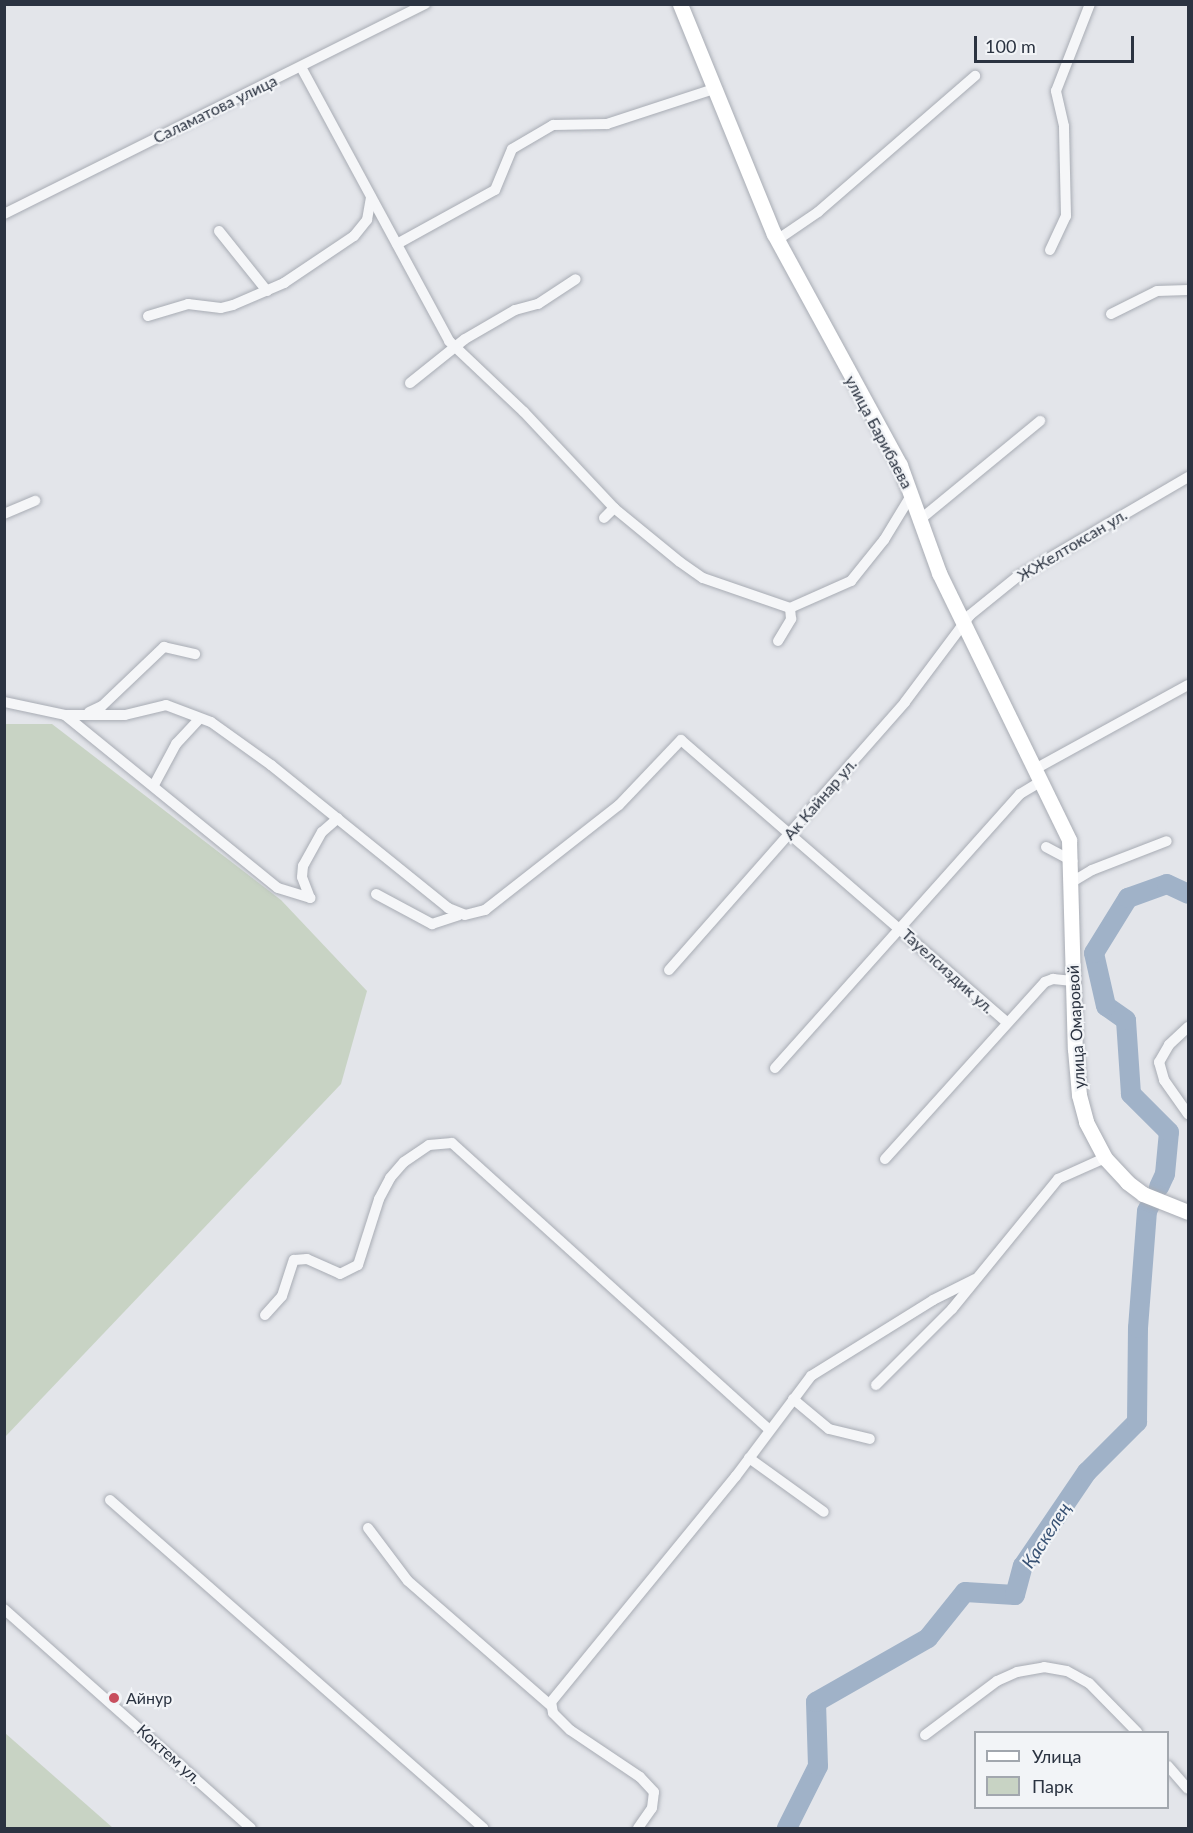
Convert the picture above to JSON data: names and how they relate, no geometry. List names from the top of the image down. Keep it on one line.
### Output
{"streets":{"street":["Саламатова улица","улица Барибаева","ЖЖелтоксан ул.","Ак Кайнар ул.","Тауелсиздик ул.","улица Омаровой","Коктем ул."]},"crossings":[["улица Барибаева","ЖЖелтоксан ул."],["улица Барибаева","Ак Кайнар ул."],["улица Барибаева","Тауелсиздик ул."],["улица Барибаева","улица Омаровой"],["ЖЖелтоксан ул.","Ак Кайнар ул."],["Тауелсиздик ул.","улица Омаровой"]],"water":["Қаскелең"],"places":["Айнур"],"legend":["Улица","Парк"],"scale_bar":"100 m"}
